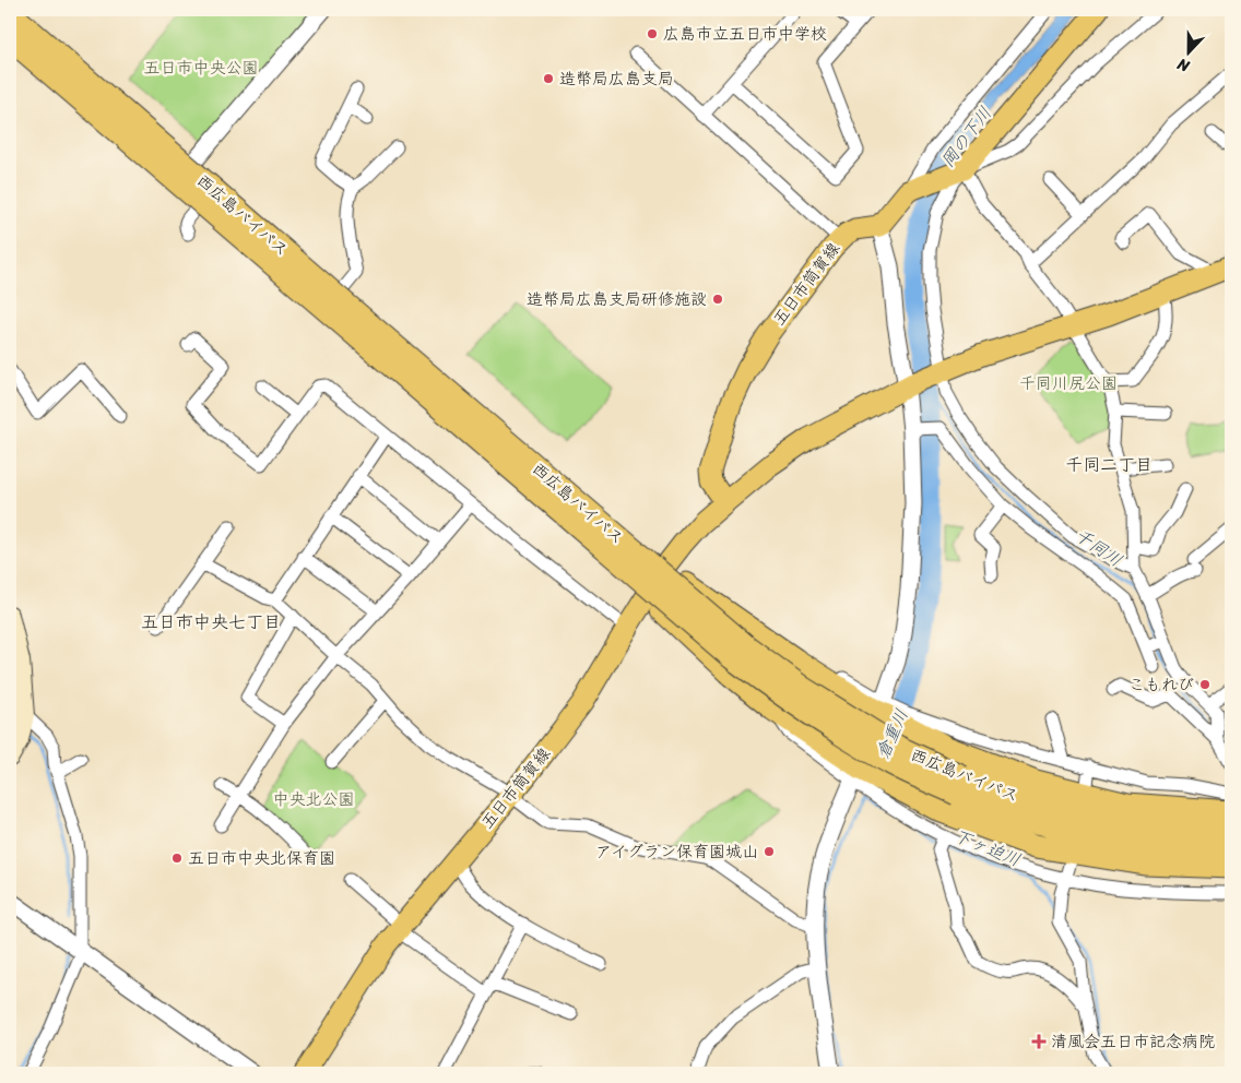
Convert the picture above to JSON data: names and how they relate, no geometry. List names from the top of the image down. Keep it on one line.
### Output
{"streets":{"highway":["西広島バイパス"],"main road":["五日市筒賀線"]},"crossings":[["西広島バイパス","五日市筒賀線"]],"districts":["千同二丁目","五日市中央七丁目"],"water":["岡の下川","千同川","倉重川","下ヶ迫川"],"parks":["五日市中央公園","千同川尻公園","中央北公園"],"places":{"other":["広島市立五日市中学校","造幣局広島支局","造幣局広島支局研修施設","こもれび","アイグラン保育園城山","五日市中央北保育園"],"health":["清風会五日市記念病院"]},"north":"bottom"}
